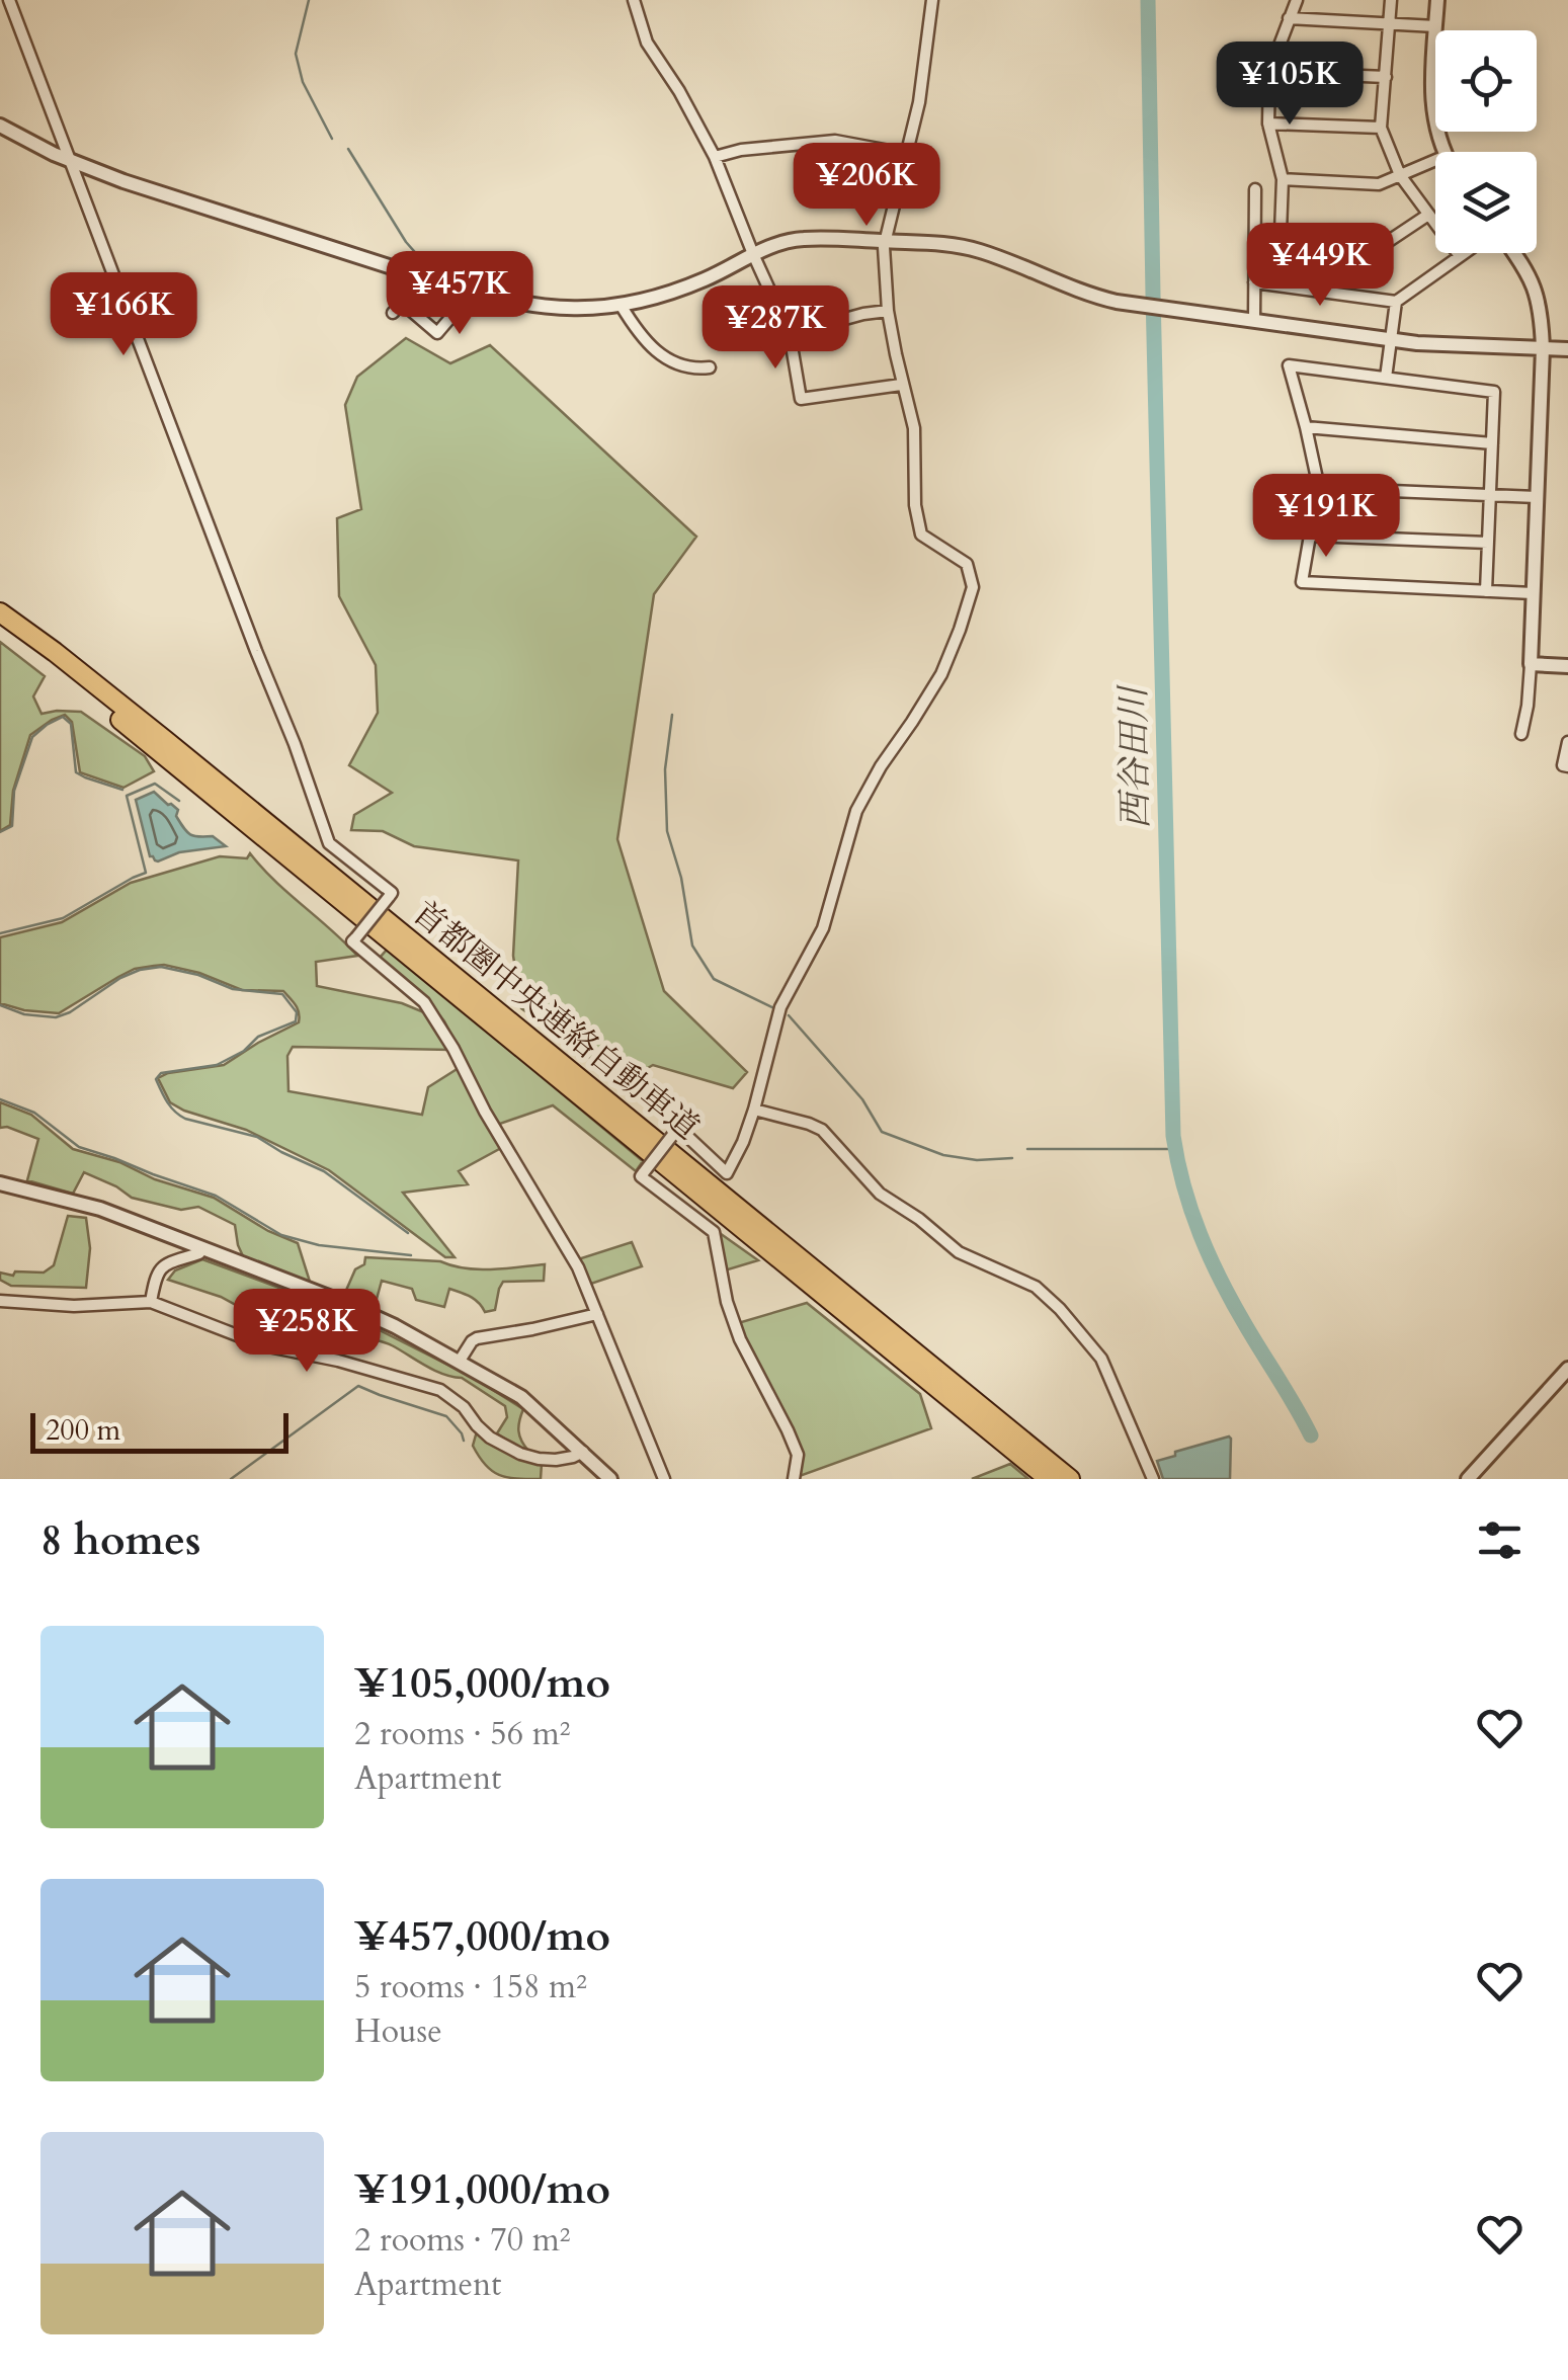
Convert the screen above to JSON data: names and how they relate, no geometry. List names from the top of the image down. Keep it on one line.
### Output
{"streets":{"highway":["首都圏中央連絡自動車道"]},"water":["西谷田川"],"scale_bar":"200 m","page":{"price":["¥105K","¥206K","¥449K","¥457K","¥166K","¥287K","¥191K","¥258K"],"scale":"200 m","heading":"8 homes","list":[{"name":"¥105,000/mo","note":"2 rooms · 56 m² · Apartment"},{"name":"¥457,000/mo","note":"5 rooms · 158 m² · House"},{"name":"¥191,000/mo","note":"2 rooms · 70 m² · Apartment"}]}}
